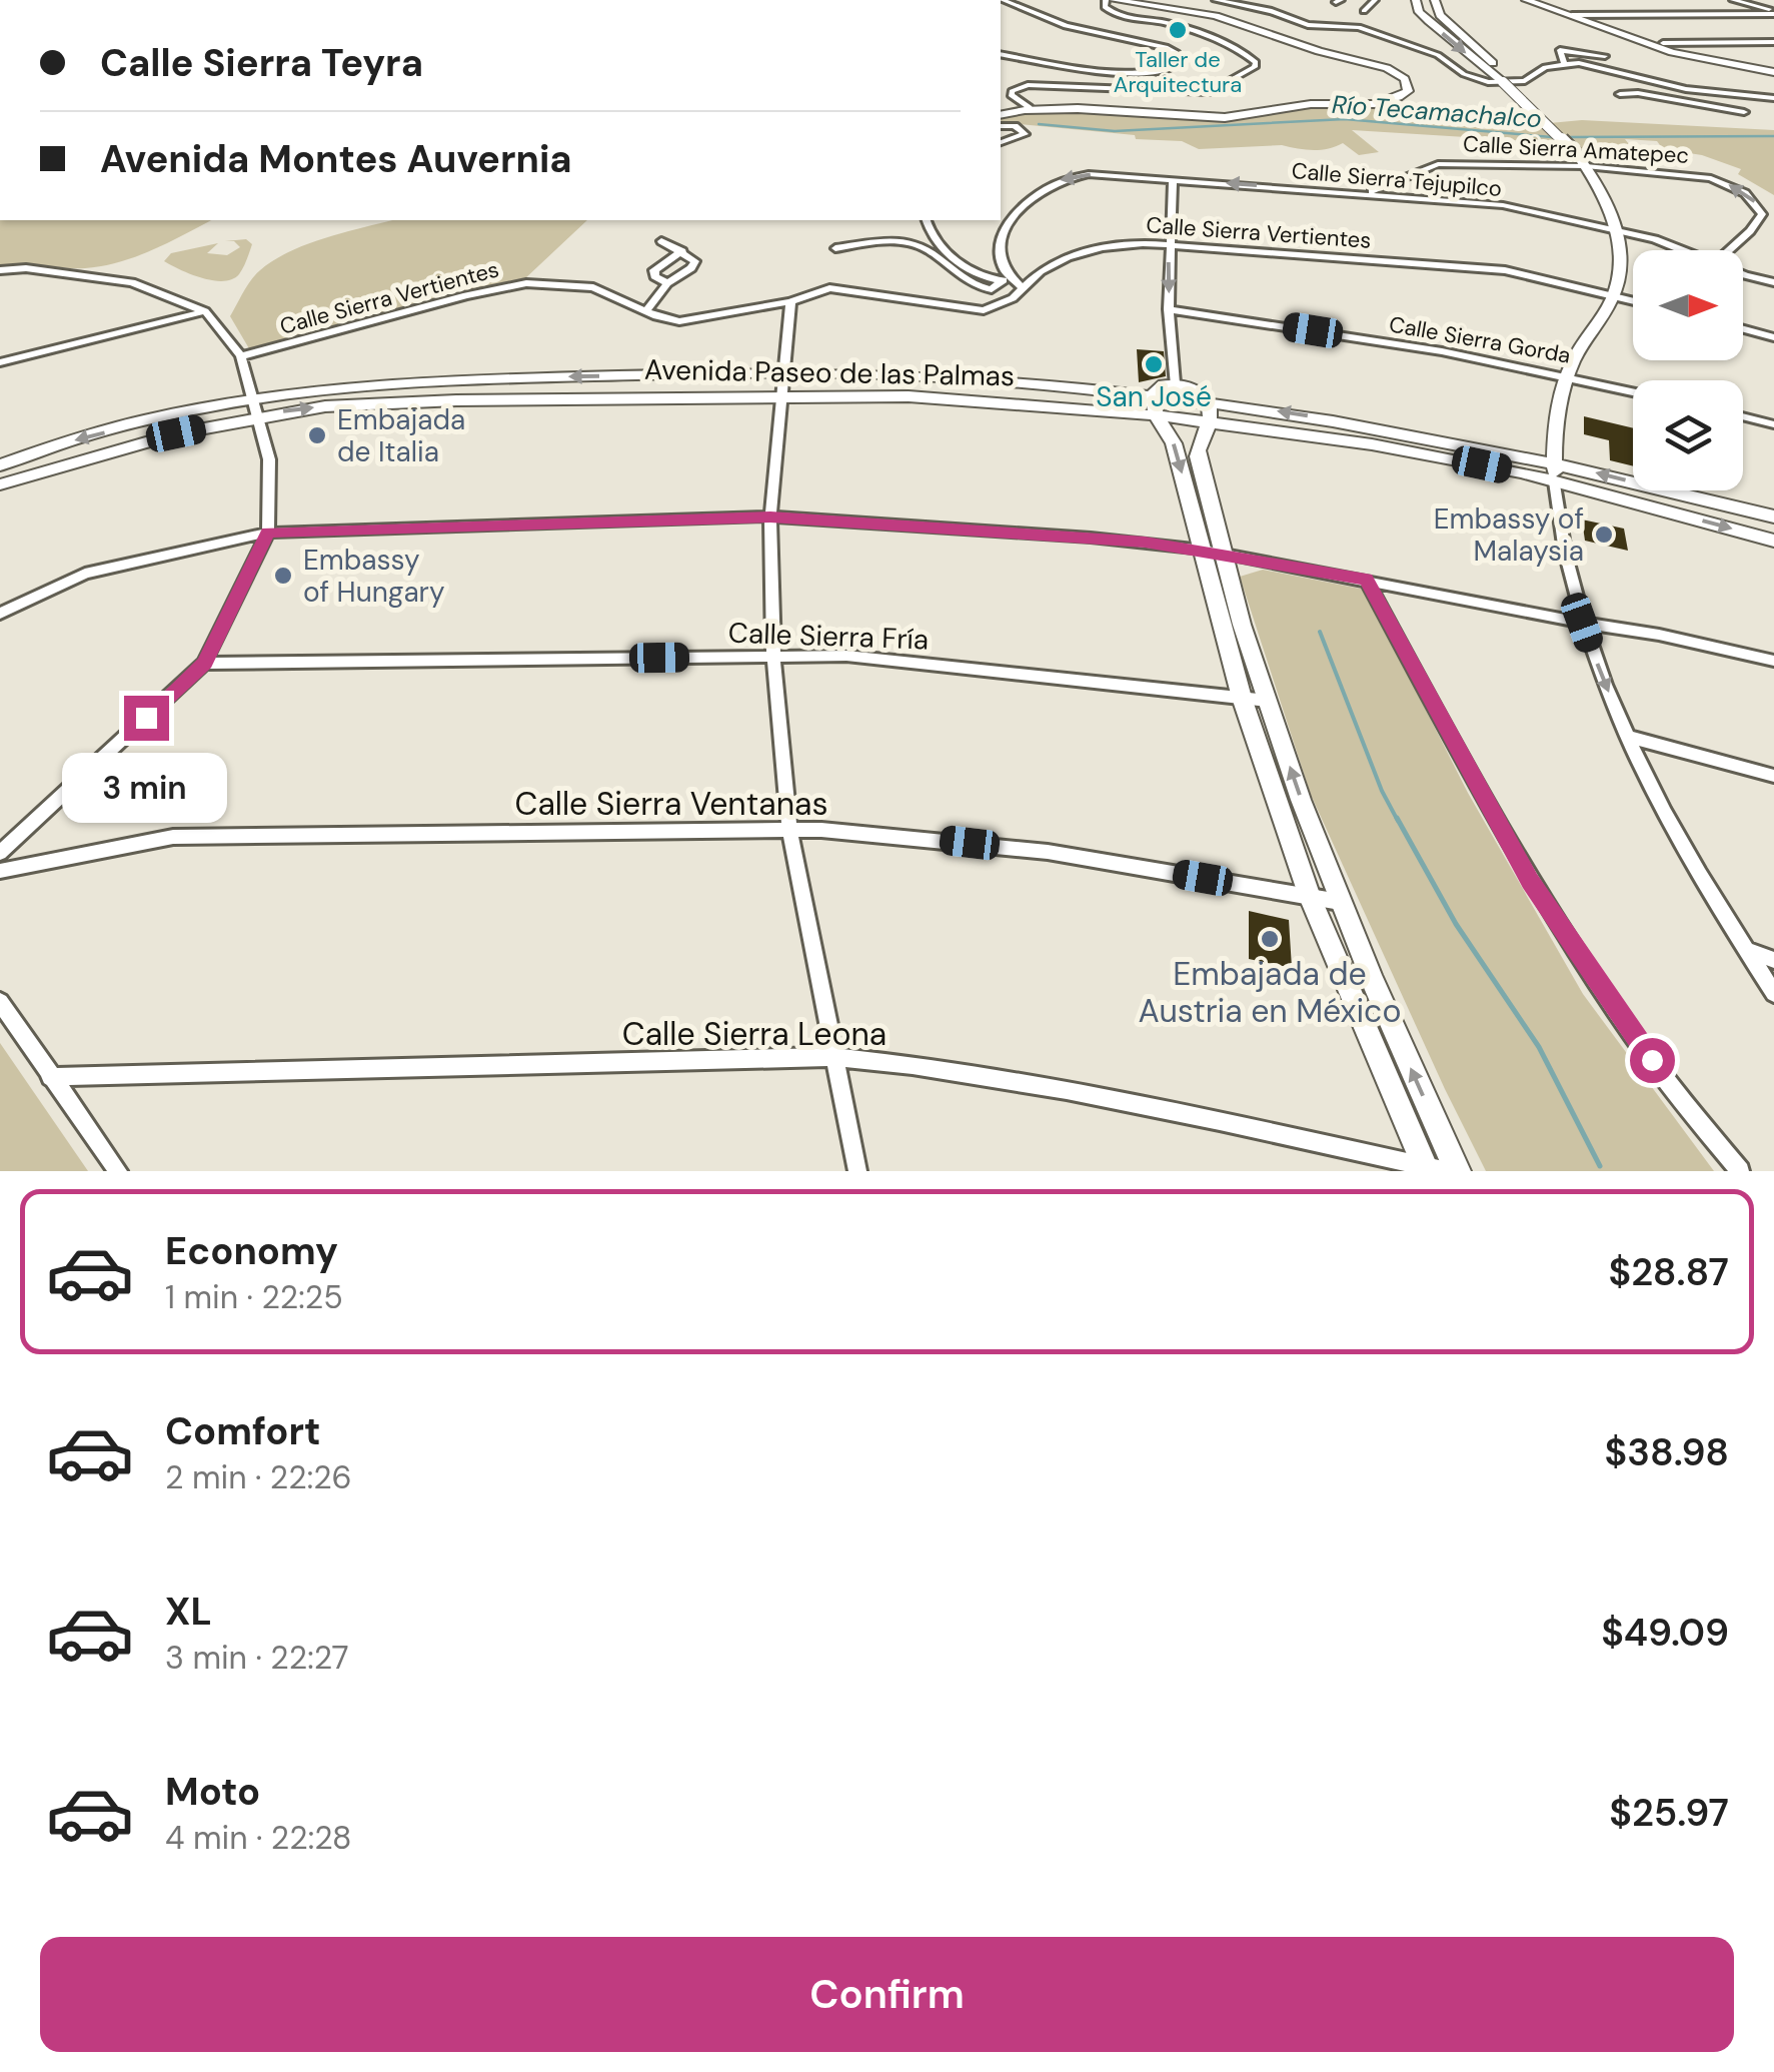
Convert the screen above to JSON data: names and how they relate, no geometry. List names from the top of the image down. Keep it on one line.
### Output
{"streets":{"main road":["Avenida Paseo de las Palmas"],"street":["Calle Sierra Amatepec","Calle Sierra Tejupilco","Calle Sierra Vertientes","Calle Sierra Gorda","Calle Sierra Fría","Calle Sierra Ventanas","Calle Sierra Leona"]},"crossings":[["Calle Sierra Amatepec","Calle Sierra Tejupilco"]],"one_way":["Calle Sierra Tejupilco"],"water":["Río Tecamachalco"],"places":["Taller de Arquitectura","San José","Embajada de Italia","Embassy of Malaysia","Embassy of Hungary","Embajada de Austria en México"],"north":"right","page":{"banner":["Calle Sierra Teyra","Avenida Montes Auvernia"],"bubble":"3 min","list":[{"name":"Economy","note":"1 min · 22:25","value":"$28.87"},{"name":"Comfort","note":"2 min · 22:26","value":"$38.98"},{"name":"XL","note":"3 min · 22:27","value":"$49.09"},{"name":"Moto","note":"4 min · 22:28","value":"$25.97"}],"buttons":"Confirm"}}
